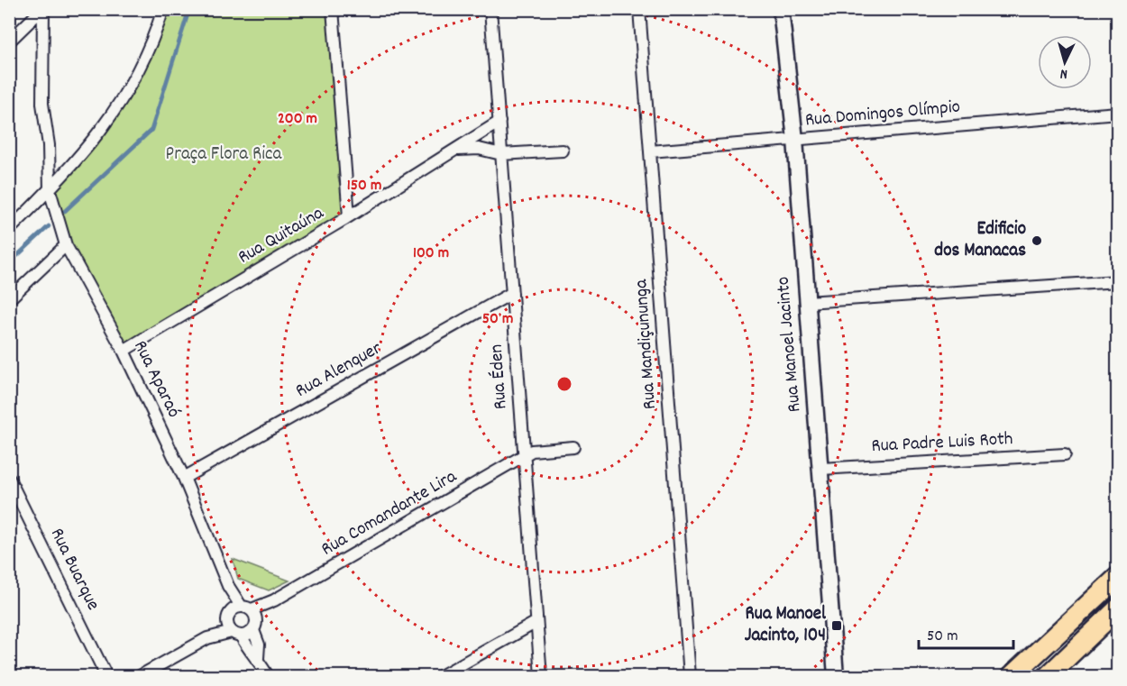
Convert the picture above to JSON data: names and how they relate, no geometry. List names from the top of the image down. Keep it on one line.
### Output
{"streets":{"street":["Rua Domingos Olímpio","Rua Quitaúna","Rua Mandiçununga","Rua Manoel Jacinto","Rua Alenquer","Rua Éden","Rua Aparaó","Rua Padre Luis Roth","Rua Comandante Lira","Rua Buarque"]},"crossings":[["Rua Domingos Olímpio","Rua Mandiçununga"],["Rua Domingos Olímpio","Rua Manoel Jacinto"],["Rua Quitaúna","Rua Éden"],["Rua Quitaúna","Rua Aparaó"],["Rua Manoel Jacinto","Rua Padre Luis Roth"],["Rua Alenquer","Rua Éden"],["Rua Alenquer","Rua Aparaó"],["Rua Éden","Rua Comandante Lira"],["Rua Aparaó","Rua Comandante Lira"]],"parks":["Praça Flora Rica"],"places":{"other":["Edificio dos Manacas"],"transit":["Rua Manoel Jacinto, 104"]},"scale_bar":"50 m","north":"bottom","rings":["200 m","150 m","100 m","50 m"]}
